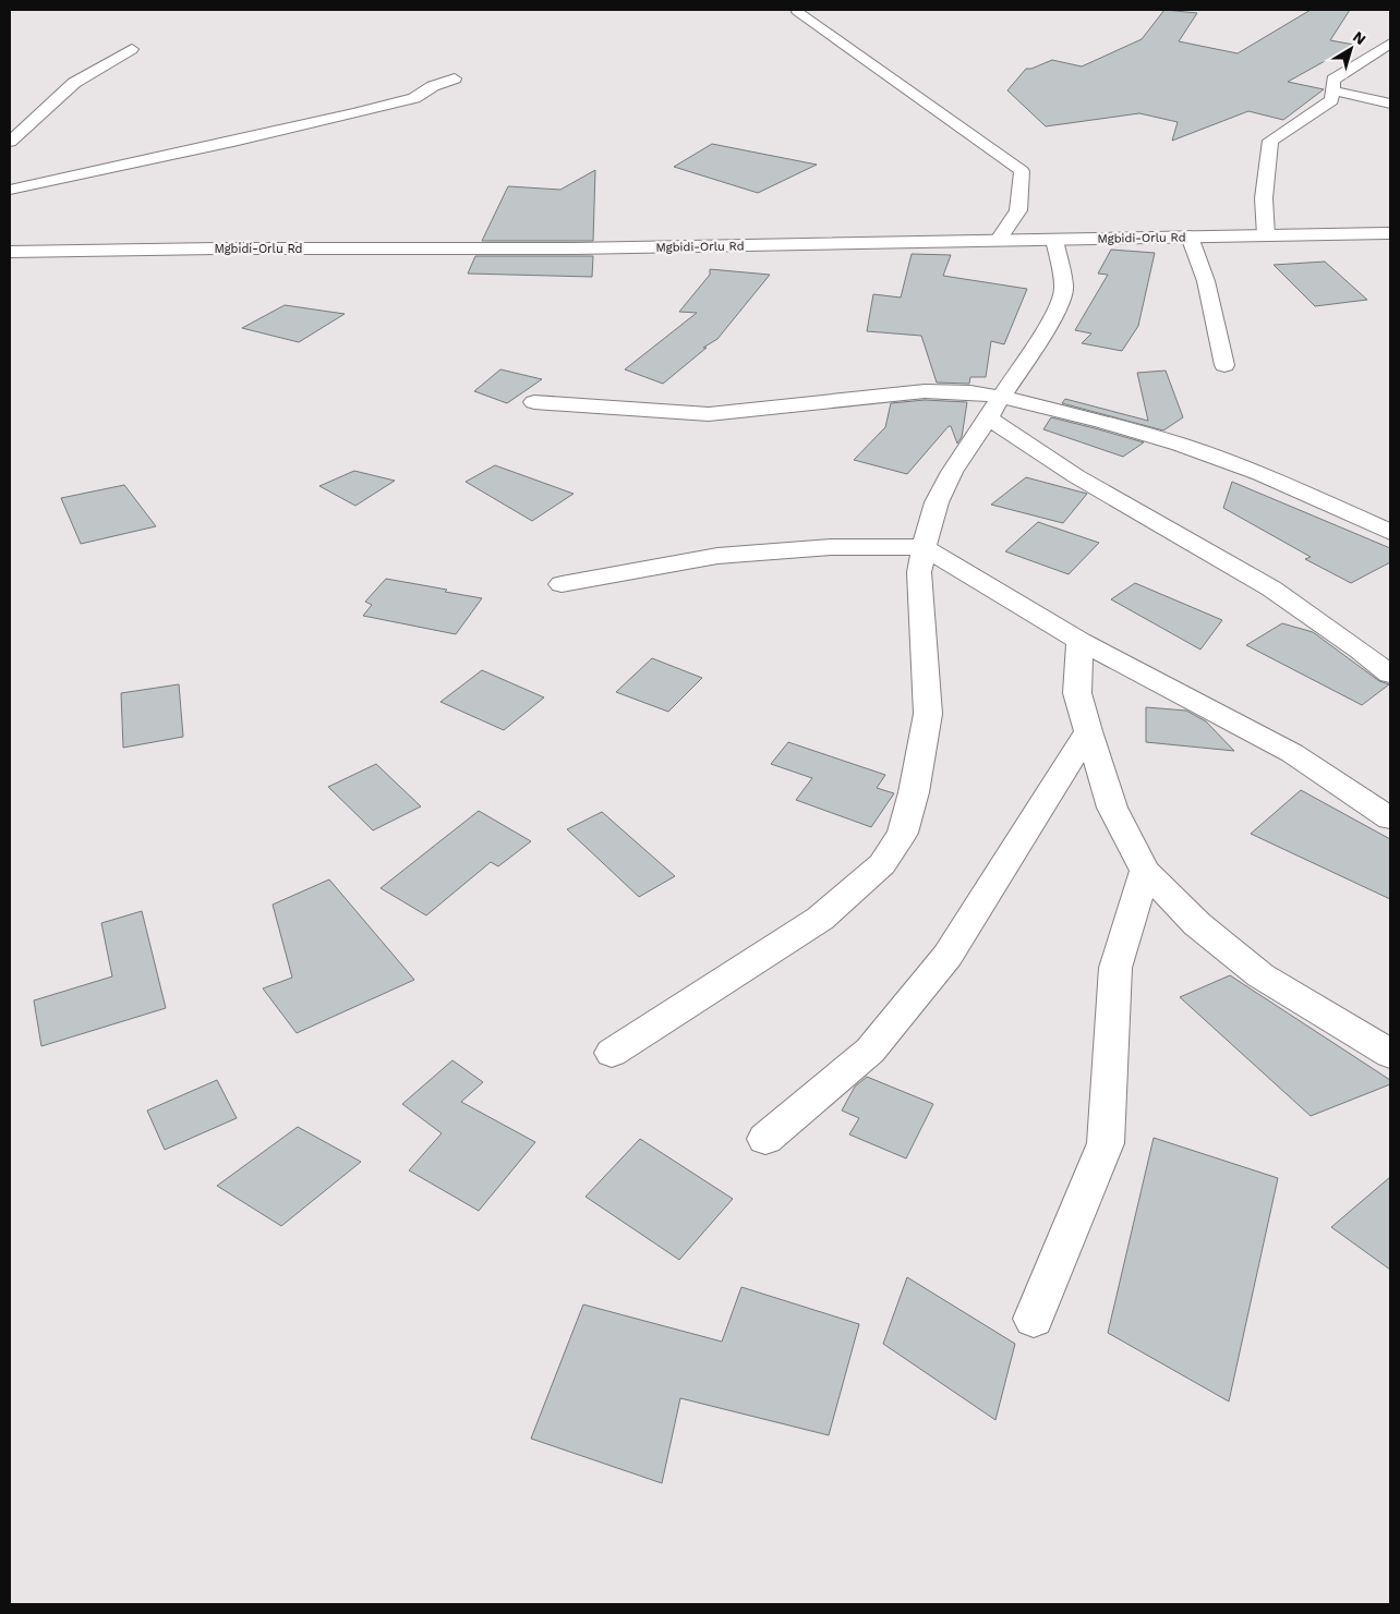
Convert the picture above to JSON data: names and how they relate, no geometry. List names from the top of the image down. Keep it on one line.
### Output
{"streets":{"street":["Mgbidi-Orlu Rd"]},"north":"top right"}
